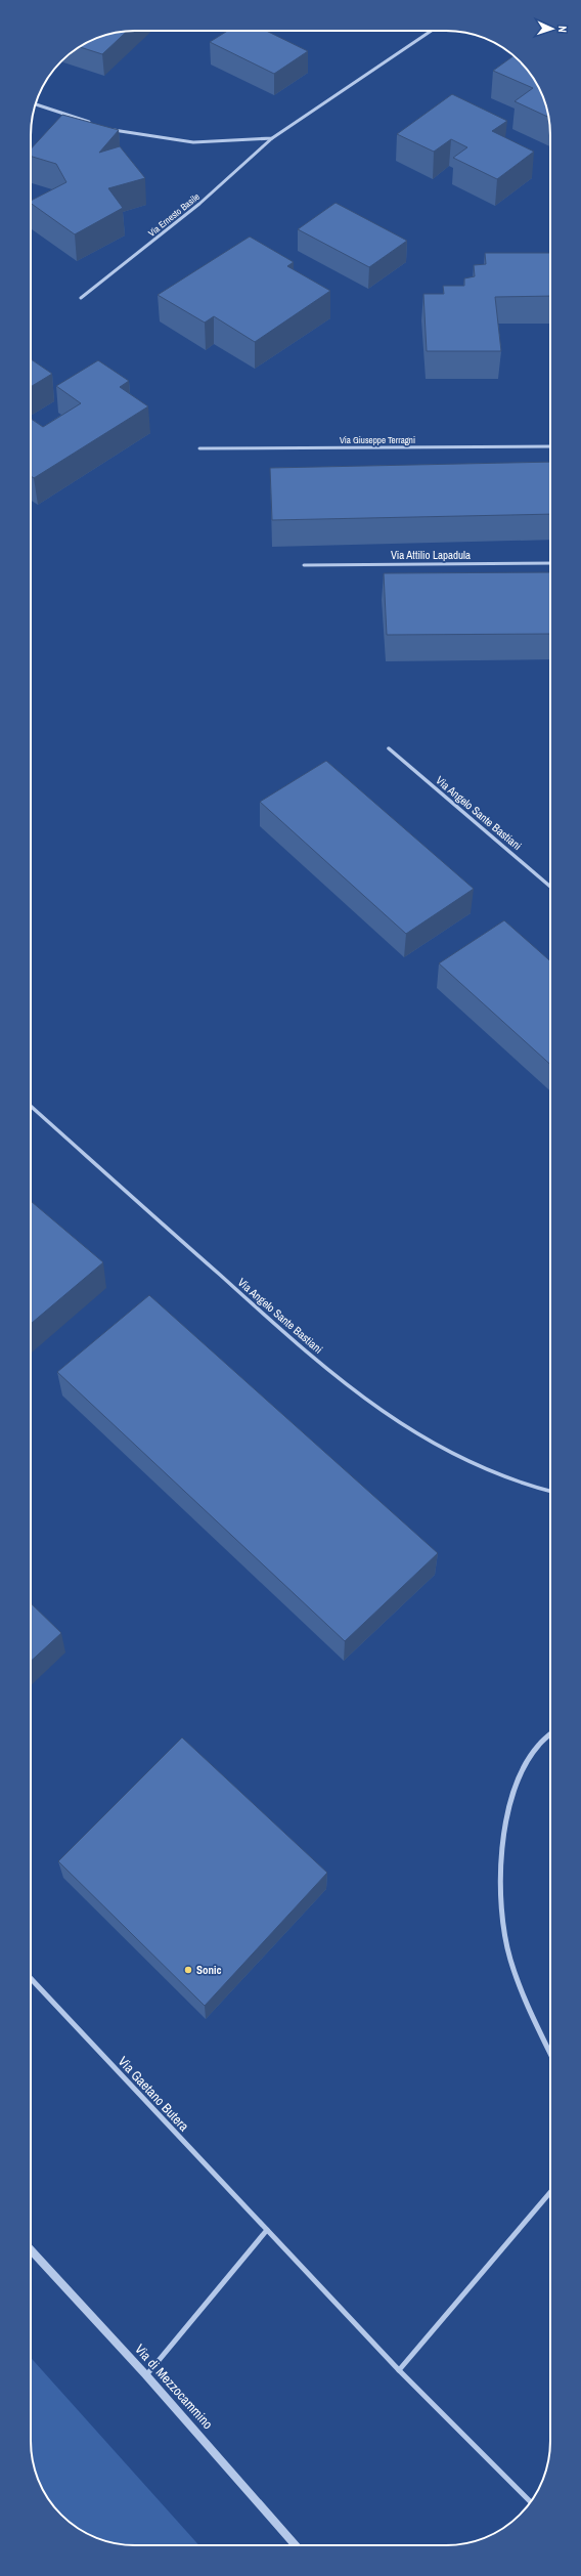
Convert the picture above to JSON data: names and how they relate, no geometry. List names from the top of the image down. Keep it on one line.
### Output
{"streets":{"street":["Via Ernesto Basile","Via Giuseppe Terragni","Via Attilio Lapadula","Via Angelo Sante Bastiani","Via Gaetano Butera","Via di Mezzocammino"]},"places":["Sonic"],"north":"right"}
